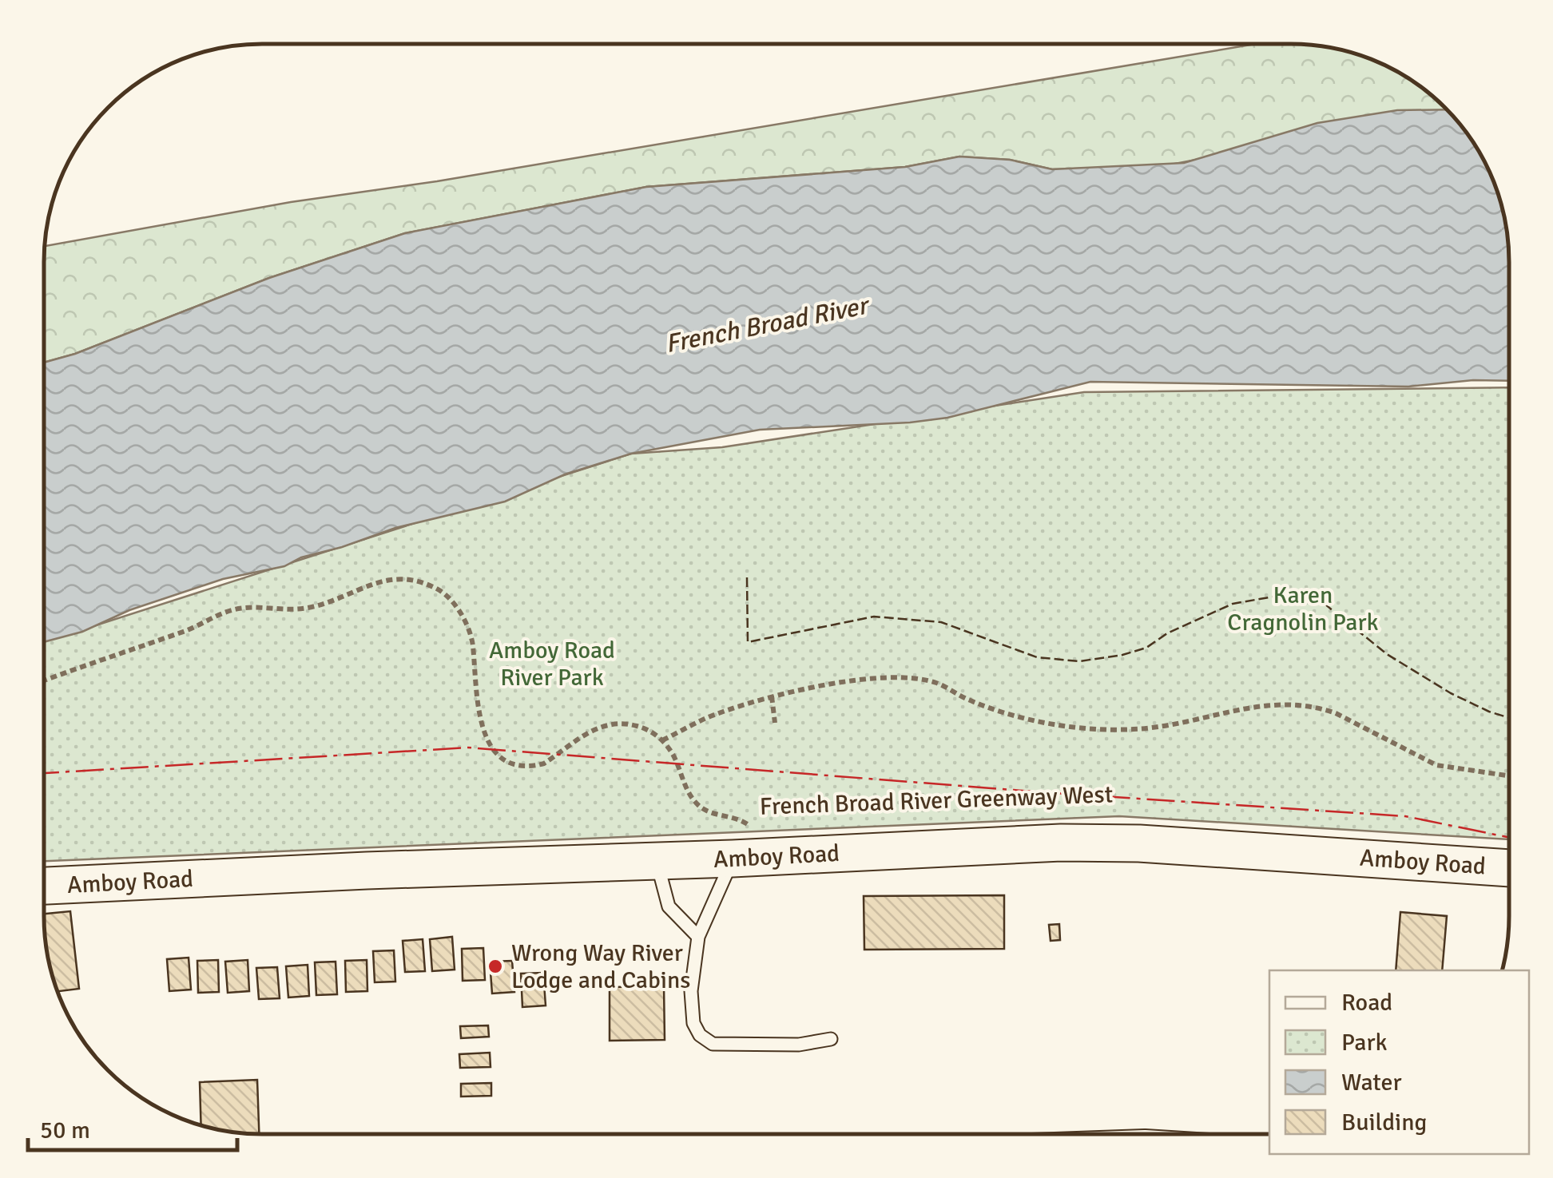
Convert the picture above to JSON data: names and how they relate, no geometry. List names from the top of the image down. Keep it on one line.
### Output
{"streets":{"main road":["Amboy Road"],"path":["French Broad River Greenway West"]},"water":["French Broad River"],"parks":["Karen Cragnolin Park","Amboy Road River Park"],"places":["Wrong Way River Lodge and Cabins"],"legend":["Road","Park","Water","Building"],"scale_bar":"50 m"}
